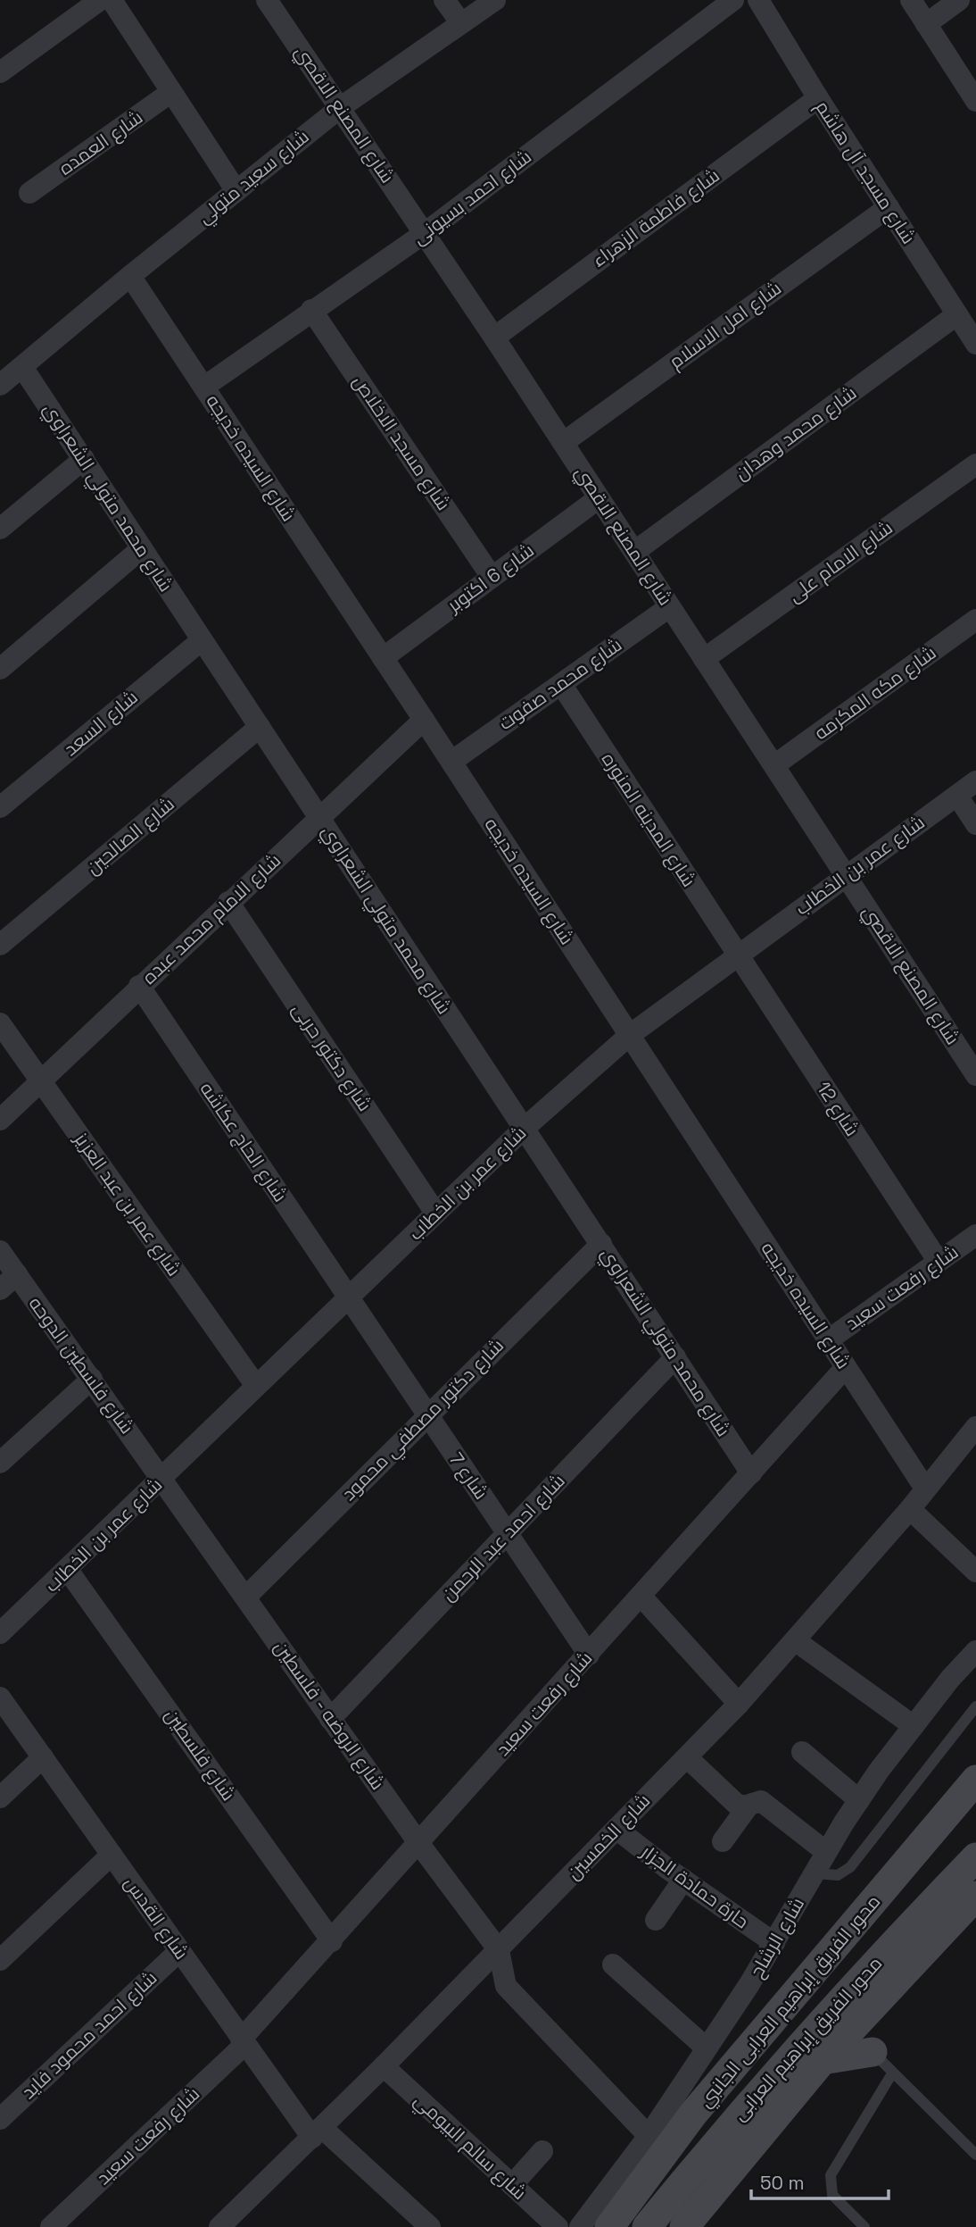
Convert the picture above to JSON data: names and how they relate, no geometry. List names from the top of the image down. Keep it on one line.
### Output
{"streets":{"main road":["محور الفريق إبراهيم العرابى الجانبي","محور الفريق إبراهيم العرابى"],"street":["شارع المصنع الاقصي","شارع العمده","شارع مسجد آل هاشم","شارع سعيد متولي","شارع احمد بسيونى","شارع فاطمة الزهراء","شارع امل الاسلام","شارع محمد وهدان","شارع مسجد الاخلاص","شارع السيده خديجه","شارع محمد متولي الشعراوي","شارع الامام على","شارع 6 اكتوبر","شارع محمد صفوت","شارع مكه المكرمه","شارع السعد","شارع المدينه المنوره","شارع الصالحين","شارع عمر بن الخطاب","شارع الامام محمد عبده","شارع دكتور حربى","شارع 12","شارع الحاج عكاشه","شارع عمر بن عبد العزيز","شارع رفعت سعيد","شارع فلسطين الدوحه","شارع دكتور مصطفي محمود","شارع 7","شارع احمد عبد الرحمن","شارع الروضه - فلسطين","شارع فلسطين","شارع الخمسين","حارة حمادة الجزار","شارع القدس","شارع الرشاح","شارع احمد محمود فايد","شارع سالم البيومي"]},"crossings":[["شارع المصنع الاقصي","شارع سعيد متولي"],["شارع المصنع الاقصي","شارع احمد بسيونى"],["شارع المصنع الاقصي","شارع فاطمة الزهراء"],["شارع المصنع الاقصي","شارع امل الاسلام"],["شارع المصنع الاقصي","شارع محمد وهدان"],["شارع المصنع الاقصي","شارع الامام على"],["شارع المصنع الاقصي","شارع 6 اكتوبر"],["شارع المصنع الاقصي","شارع محمد صفوت"],["شارع المصنع الاقصي","شارع مكه المكرمه"],["شارع المصنع الاقصي","شارع عمر بن الخطاب"],["شارع مسجد آل هاشم","شارع فاطمة الزهراء"],["شارع مسجد آل هاشم","شارع امل الاسلام"],["شارع مسجد آل هاشم","شارع محمد وهدان"],["شارع سعيد متولي","شارع السيده خديجه"],["شارع سعيد متولي","شارع محمد متولي الشعراوي"],["شارع احمد بسيونى","شارع مسجد الاخلاص"],["شارع احمد بسيونى","شارع السيده خديجه"],["شارع مسجد الاخلاص","شارع 6 اكتوبر"],["شارع السيده خديجه","شارع 6 اكتوبر"],["شارع السيده خديجه","شارع محمد صفوت"],["شارع السيده خديجه","شارع عمر بن الخطاب"],["شارع السيده خديجه","شارع الامام محمد عبده"],["شارع السيده خديجه","شارع رفعت سعيد"],["شارع السيده خديجه","شارع الخمسين"],["شارع محمد متولي الشعراوي","شارع السعد"],["شارع محمد متولي الشعراوي","شارع الصالحين"],["شارع محمد متولي الشعراوي","شارع عمر بن الخطاب"],["شارع محمد متولي الشعراوي","شارع الامام محمد عبده"],["شارع محمد متولي الشعراوي","شارع رفعت سعيد"],["شارع محمد متولي الشعراوي","شارع دكتور مصطفي محمود"],["شارع محمد متولي الشعراوي","شارع احمد عبد الرحمن"],["شارع محمد صفوت","شارع المدينه المنوره"],["شارع المدينه المنوره","شارع عمر بن الخطاب"],["شارع المدينه المنوره","شارع 12"],["شارع عمر بن الخطاب","شارع دكتور حربى"],["شارع عمر بن الخطاب","شارع 12"],["شارع عمر بن الخطاب","شارع الحاج عكاشه"],["شارع عمر بن الخطاب","شارع عمر بن عبد العزيز"],["شارع عمر بن الخطاب","شارع فلسطين الدوحه"],["شارع عمر بن الخطاب","شارع 7"],["شارع عمر بن الخطاب","شارع الروضه - فلسطين"],["شارع عمر بن الخطاب","شارع فلسطين"],["شارع الامام محمد عبده","شارع دكتور حربى"],["شارع الامام محمد عبده","شارع الحاج عكاشه"],["شارع الامام محمد عبده","شارع عمر بن عبد العزيز"],["شارع 12","شارع رفعت سعيد"],["شارع الحاج عكاشه","شارع 7"],["شارع رفعت سعيد","شارع 7"],["شارع رفعت سعيد","شارع الروضه - فلسطين"],["شارع رفعت سعيد","شارع فلسطين"],["شارع رفعت سعيد","شارع القدس"],["شارع فلسطين الدوحه","شارع الروضه - فلسطين"],["شارع دكتور مصطفي محمود","شارع 7"],["شارع دكتور مصطفي محمود","شارع الروضه - فلسطين"],["شارع 7","شارع احمد عبد الرحمن"],["شارع احمد عبد الرحمن","شارع الروضه - فلسطين"],["شارع الروضه - فلسطين","شارع الخمسين"],["شارع الخمسين","حارة حمادة الجزار"],["شارع الخمسين","شارع القدس"],["شارع الخمسين","شارع سالم البيومي"],["حارة حمادة الجزار","شارع الرشاح"],["شارع القدس","شارع احمد محمود فايد"]],"scale_bar":"50 m"}
